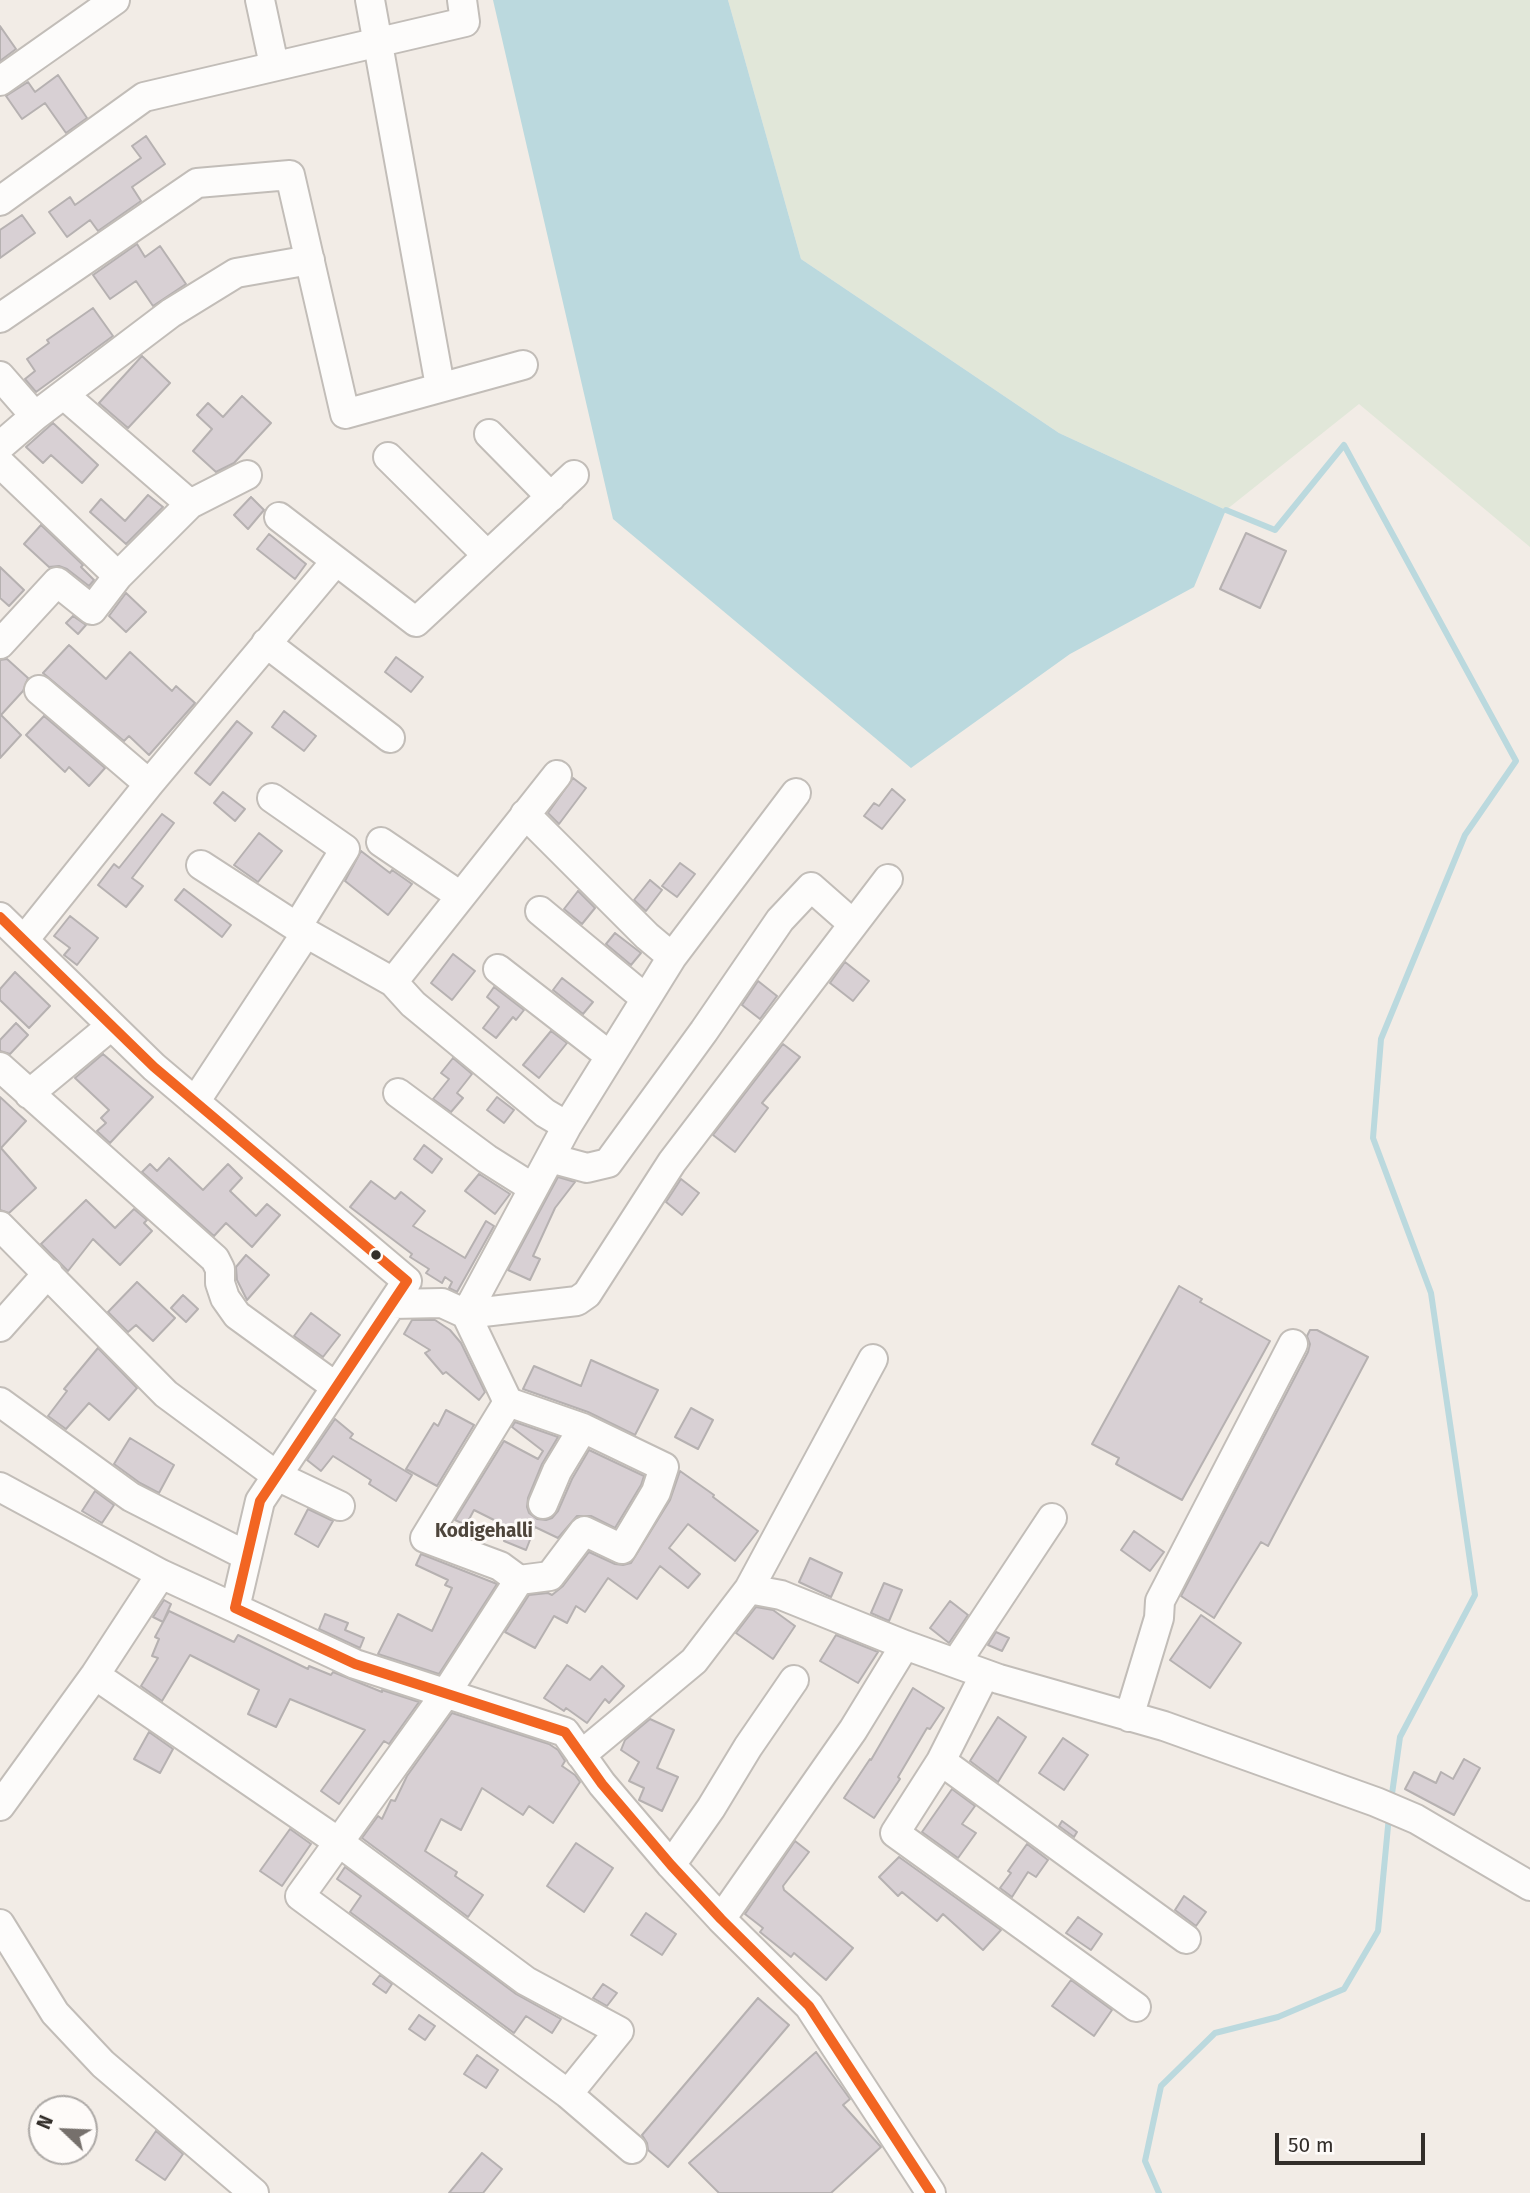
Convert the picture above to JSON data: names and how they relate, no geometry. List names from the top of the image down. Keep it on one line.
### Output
{"districts":["Kodigehalli"],"scale_bar":"50 m","north":"top left"}
